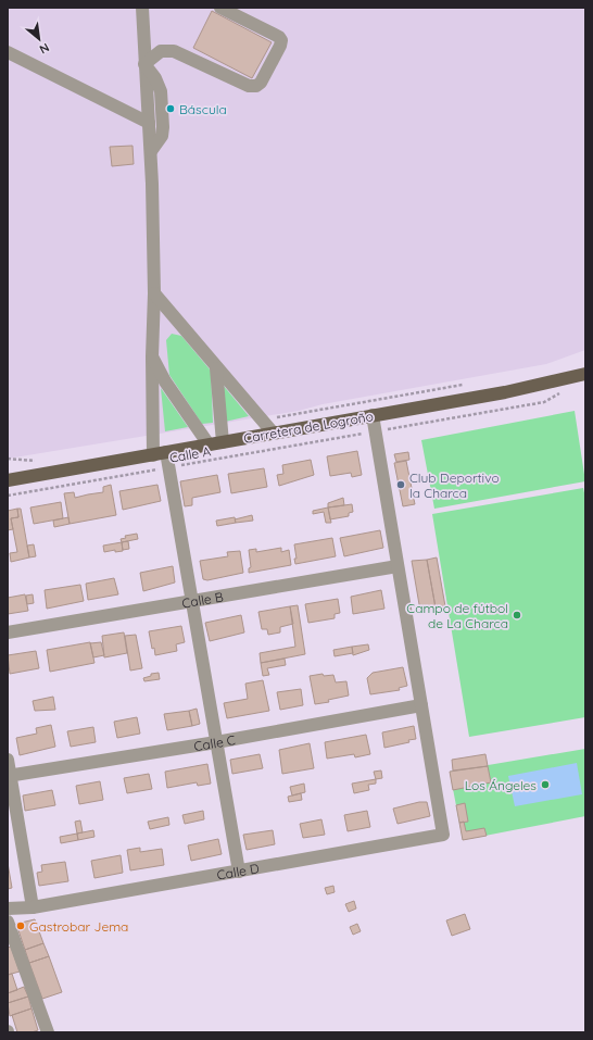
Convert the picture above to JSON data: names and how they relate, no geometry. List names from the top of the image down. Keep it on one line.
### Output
{"streets":{"main road":["Carretera de Logroño"],"street":["Calle B","Calle C","Calle D"],"path":["Calle A"]},"crossings":[["Calle C","Calle D"]],"places":["Báscula","Club Deportivo la Charca","Campo de fútbol de La Charca","Los Ángeles","Gastrobar Jema"],"north":"bottom right"}
